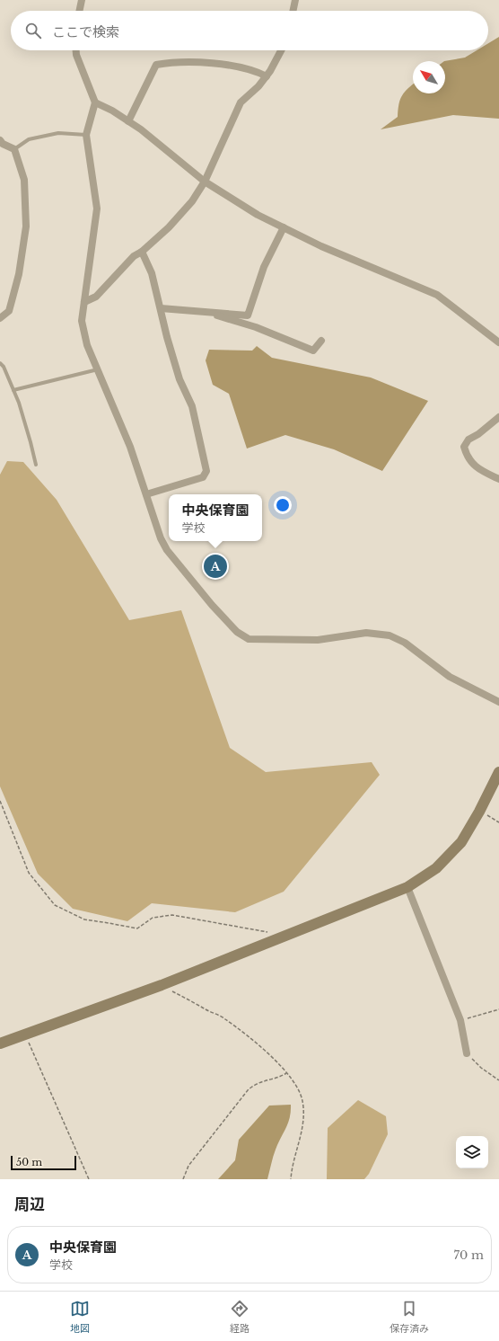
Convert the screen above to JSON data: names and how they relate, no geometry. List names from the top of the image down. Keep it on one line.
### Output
{"scale_bar":"50 m","north":"top left","page":{"search":"ここで検索","popup":["中央保育園","学校"],"pins":"A","scale":"50 m","heading":"周辺","list":[{"mark":"A","name":"中央保育園","note":"学校","value":"70 m"}],"nav":["地図","経路","保存済み"]}}
